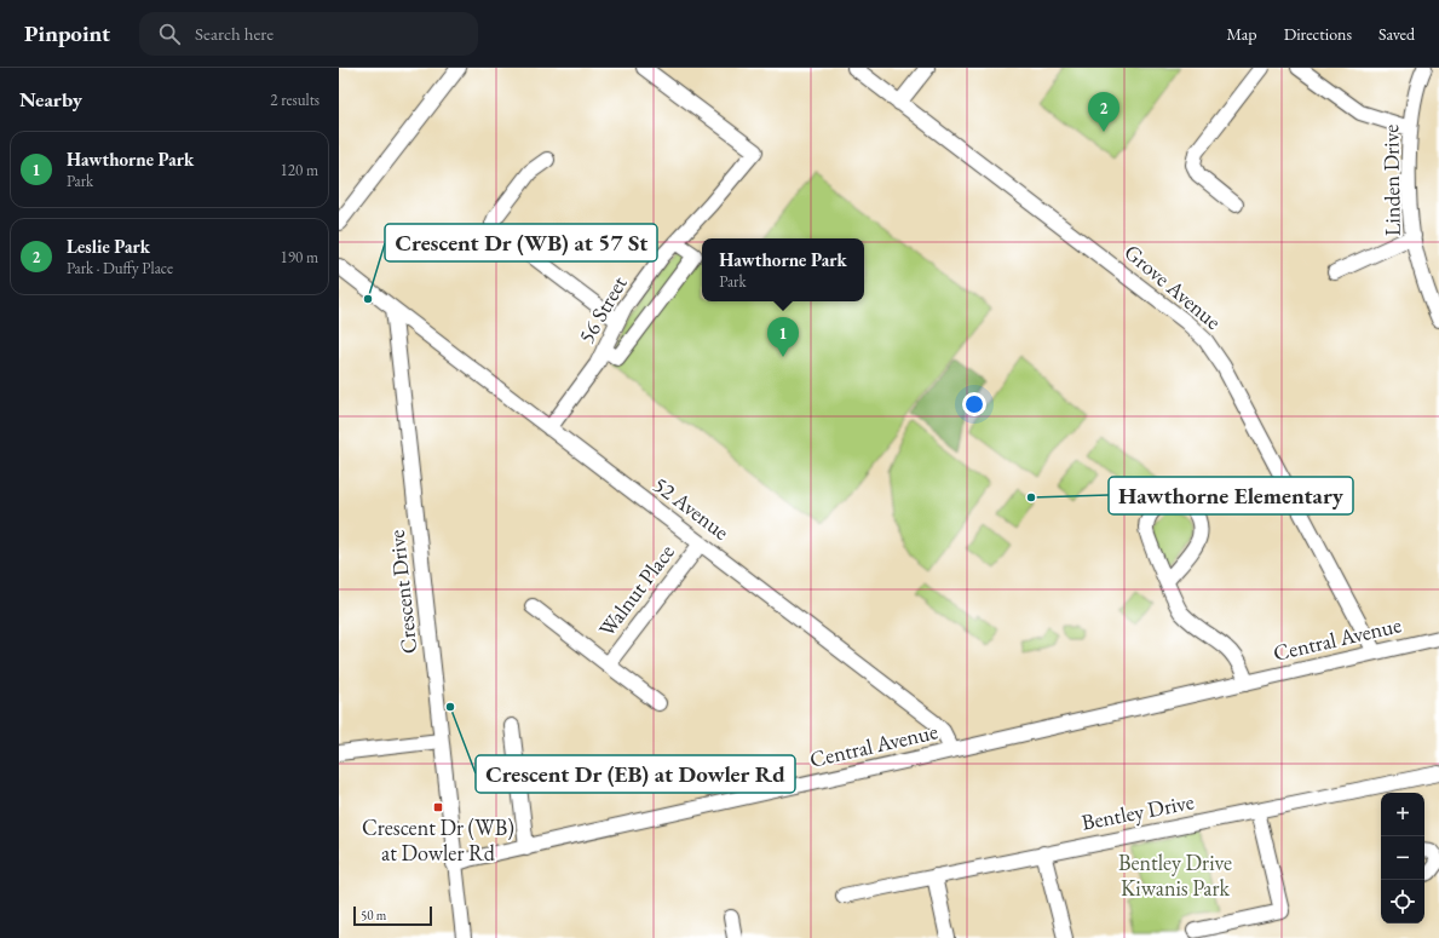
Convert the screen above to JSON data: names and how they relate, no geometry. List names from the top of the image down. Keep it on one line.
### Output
{"streets":{"street":["Linden Drive","Grove Avenue","56 Street","52 Avenue","Walnut Place","Crescent Drive","Central Avenue","Bentley Drive"]},"crossings":[["Grove Avenue","Central Avenue"],["56 Street","52 Avenue"],["52 Avenue","Walnut Place"],["52 Avenue","Crescent Drive"],["52 Avenue","Central Avenue"],["Crescent Drive","Central Avenue"]],"parks":["Bentley Drive Kiwanis Park"],"places":{"other":["Crescent Dr (WB) at 57 St","Hawthorne Elementary","Crescent Dr (EB) at Dowler Rd"],"transit":["Crescent Dr (WB) at Dowler Rd"]},"scale_bar":"50 m","page":{"header":"Pinpoint","search":"Search here","nav":["Map","Directions","Saved"],"heading":["Nearby","2 results"],"pins":["2","1"],"list":[{"mark":"1","name":"Hawthorne Park","note":"Park","value":"120 m"},{"mark":"2","name":"Leslie Park","note":"Park · Duffy Place","value":"190 m"}],"popup":["Hawthorne Park","Park"],"map_buttons":["+","−"],"scale":"50 m"}}
